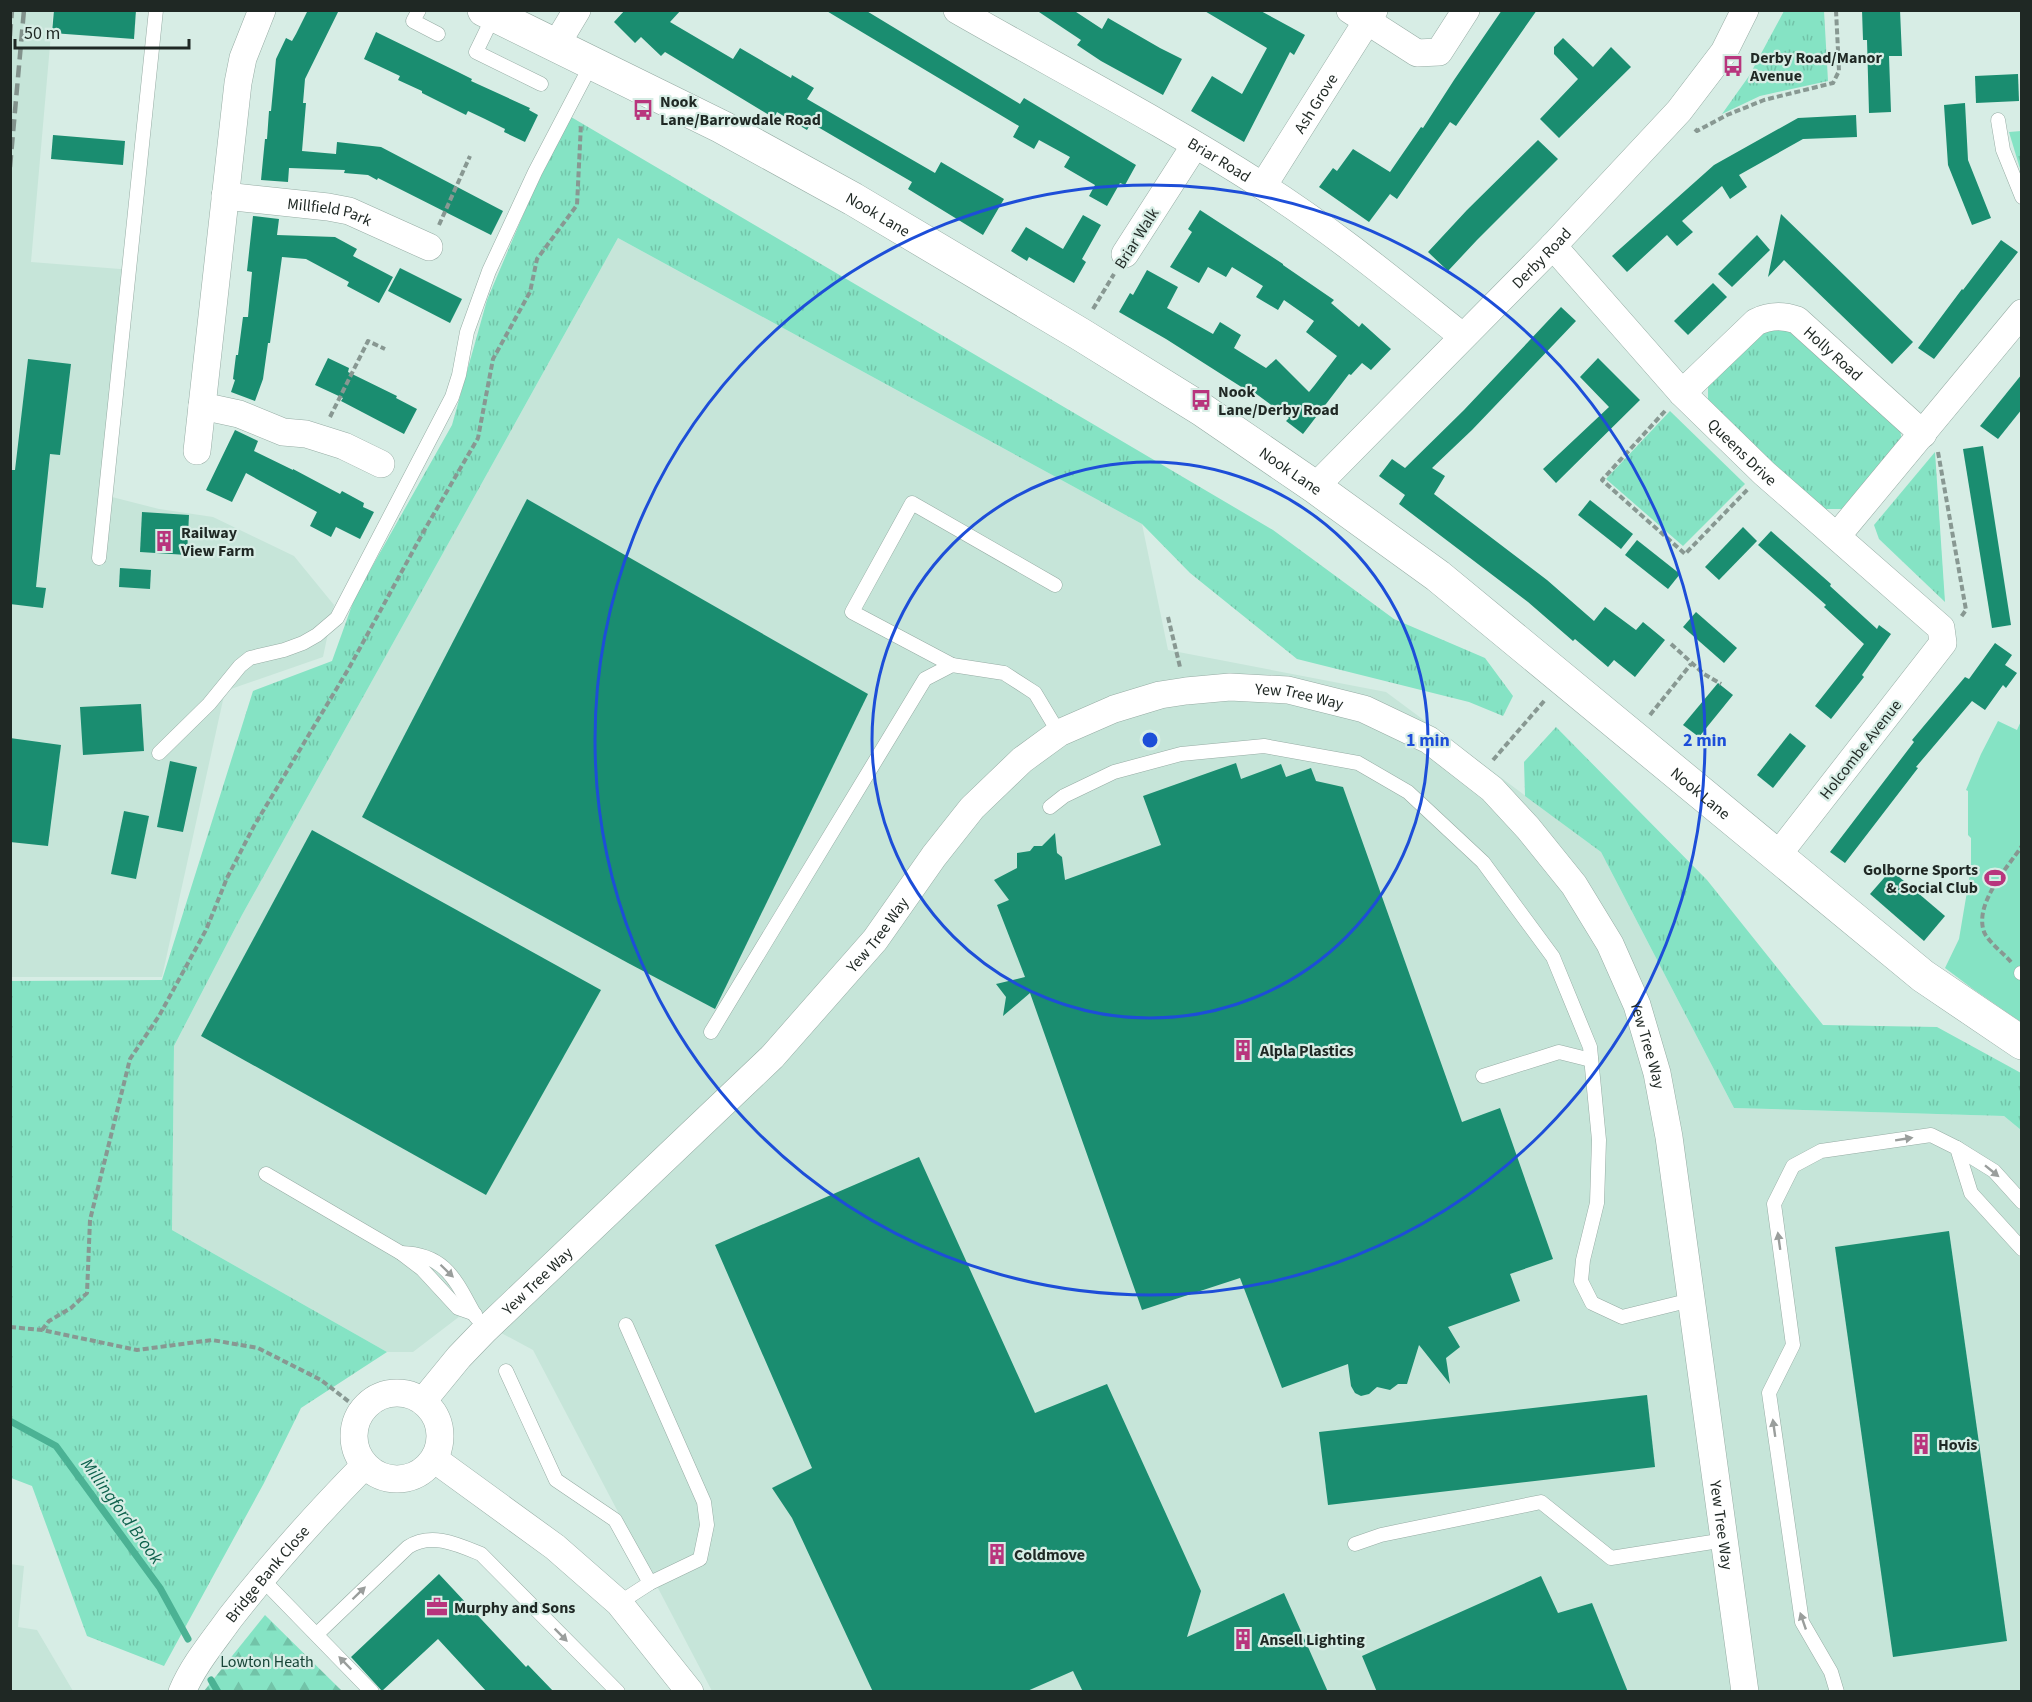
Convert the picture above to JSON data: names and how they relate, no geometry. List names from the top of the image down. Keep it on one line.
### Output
{"streets":{"street":["Ash Grove","Briar Road","Millfield Park","Nook Lane","Briar Walk","Derby Road","Holly Road","Queens Drive","Yew Tree Way","Holcombe Avenue","Bridge Bank Close"]},"crossings":[["Ash Grove","Briar Road"],["Briar Road","Briar Walk"],["Briar Road","Derby Road"],["Nook Lane","Briar Walk"],["Nook Lane","Derby Road"],["Nook Lane","Holcombe Avenue"],["Derby Road","Queens Drive"],["Holly Road","Queens Drive"],["Queens Drive","Holcombe Avenue"],["Yew Tree Way","Bridge Bank Close"]],"water":["Millingford Brook"],"parks":["Lowton Heath"],"places":{"bus stop":["Derby Road/Manor Avenue","Nook Lane/Barrowdale Road","Nook Lane/Derby Road"],"building":["Railway View Farm","Alpla Plastics","Hovis","Coldmove","Ansell Lighting"],"sports":["Golborne Sports & Social Club"],"office":["Murphy and Sons"]},"scale_bar":"50 m","rings":["1 min","2 min"]}
